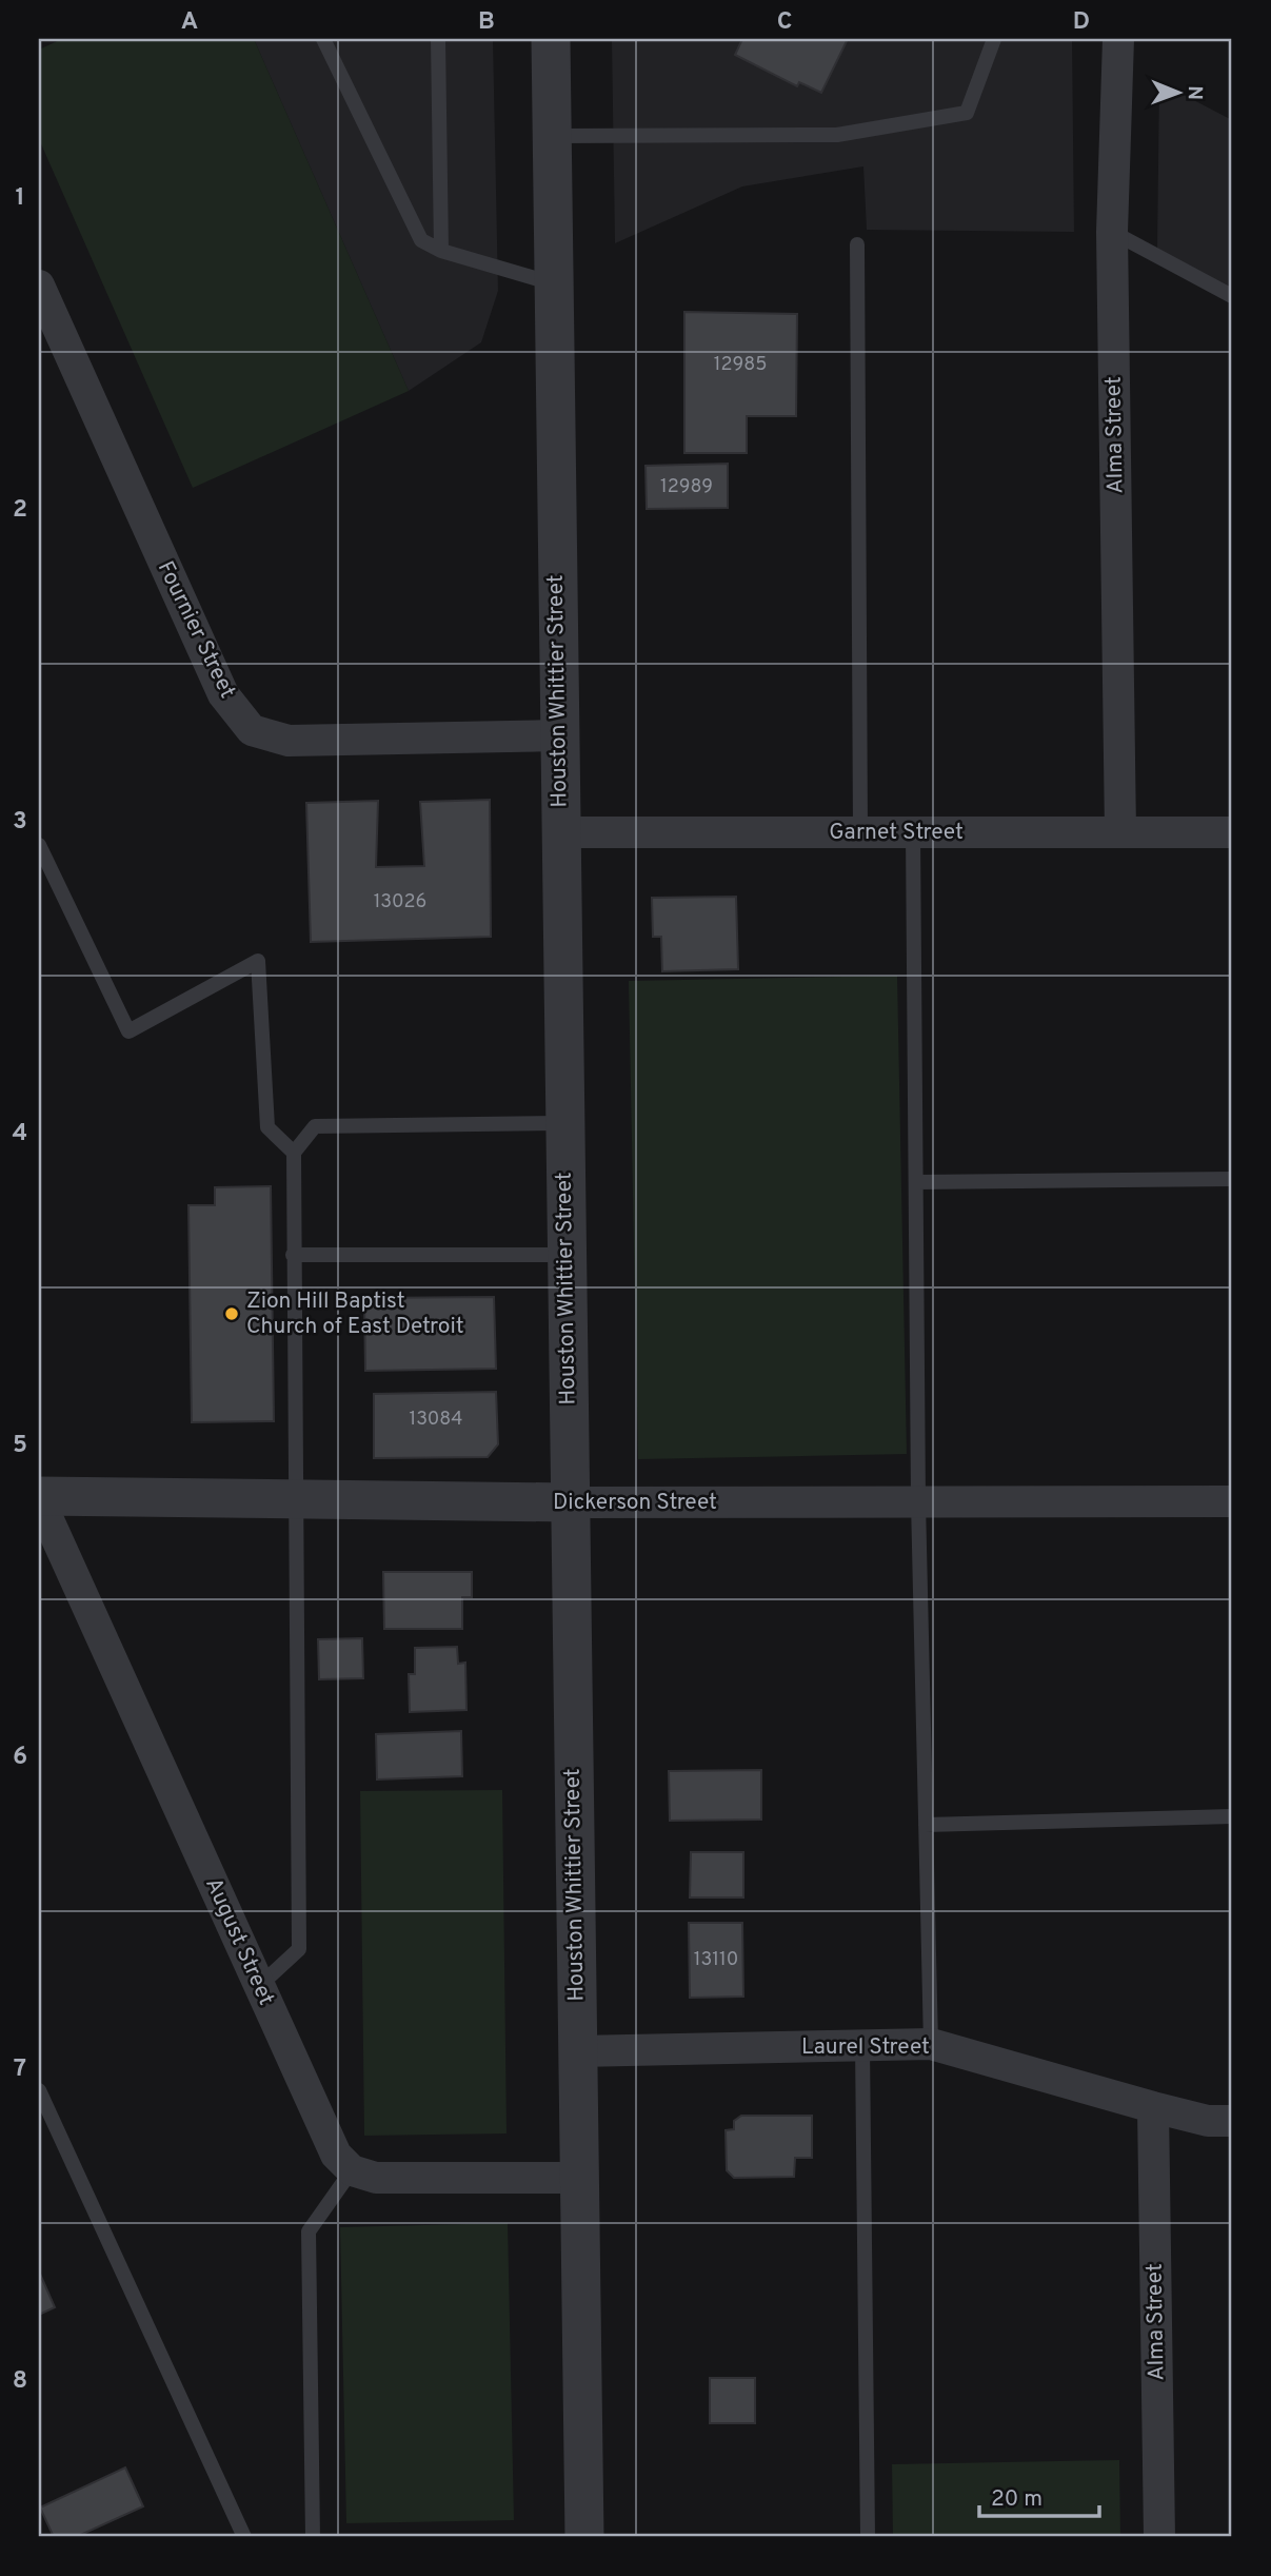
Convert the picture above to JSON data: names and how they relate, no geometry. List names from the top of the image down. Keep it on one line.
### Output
{"streets":{"street":["Alma Street","Fournier Street","Houston Whittier Street","Garnet Street","Dickerson Street","August Street","Laurel Street"]},"crossings":[["Alma Street","Garnet Street"],["Alma Street","Laurel Street"],["Fournier Street","Houston Whittier Street"],["Houston Whittier Street","Garnet Street"],["Houston Whittier Street","Dickerson Street"],["Houston Whittier Street","Laurel Street"],["Dickerson Street","August Street"]],"places":["Zion Hill Baptist Church of East Detroit"],"house_numbers":["12985","12989","13026","13084","13110"],"scale_bar":"20 m","north":"right","grid":{"columns":["A","B","C","D"],"rows":["1","2","3","4","5","6","7","8"]}}
